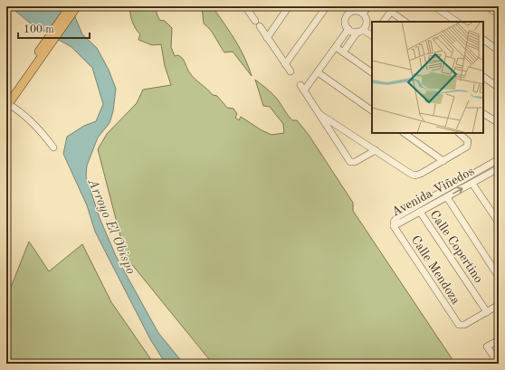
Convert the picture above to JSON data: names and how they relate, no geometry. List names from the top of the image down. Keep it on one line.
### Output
{"streets":{"street":["Avenida Viñedos","Calle Copertino","Calle Mendoza"]},"crossings":[["Avenida Viñedos","Calle Copertino"],["Avenida Viñedos","Calle Mendoza"],["Calle Copertino","Calle Mendoza"]],"water":["Arroyo El Obispo"],"scale_bar":"100 m"}
